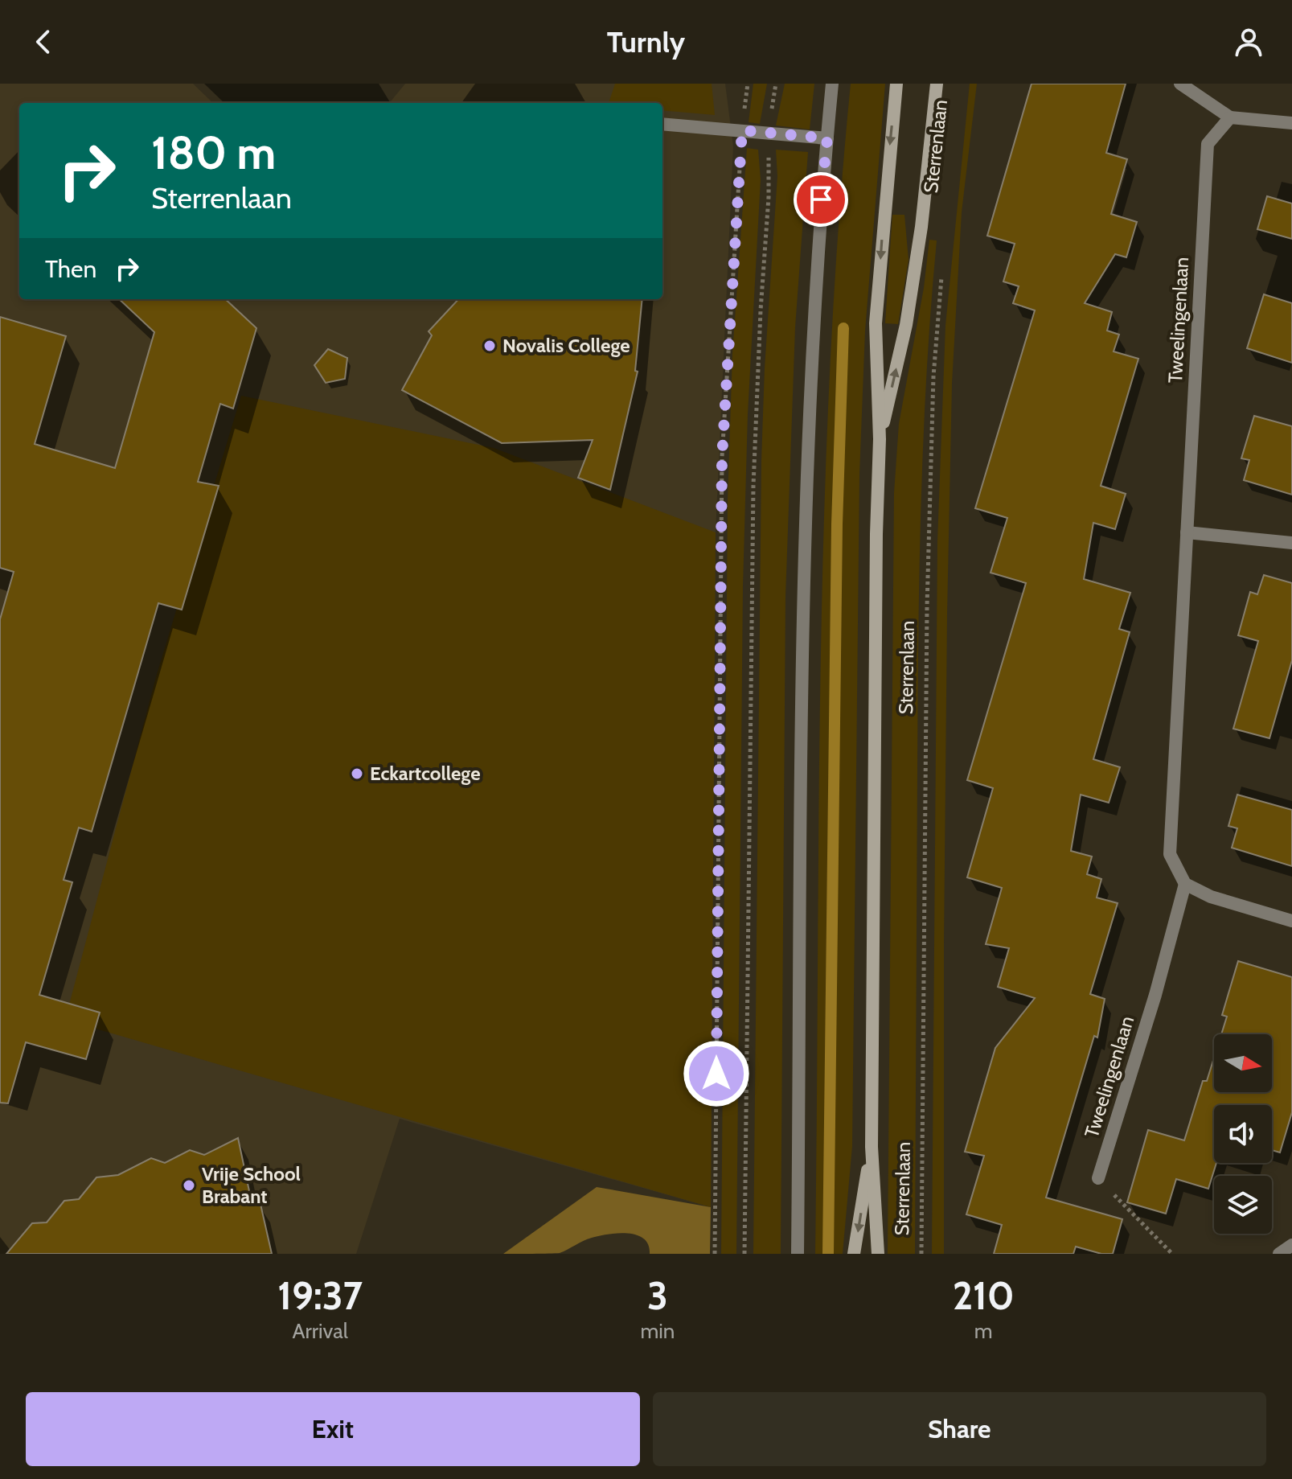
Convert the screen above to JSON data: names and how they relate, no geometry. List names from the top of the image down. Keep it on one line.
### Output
{"streets":{"main road":["Sterrenlaan"],"street":["Tweelingenlaan"]},"places":["Novalis College","Eckartcollege","Vrije School Brabant"],"north":"right","page":{"header":"Turnly","turn":["180 m","Sterrenlaan"],"then":"Then","eta":["19:37","Arrival","3","min","210","m"],"buttons":["Exit","Share"]}}
